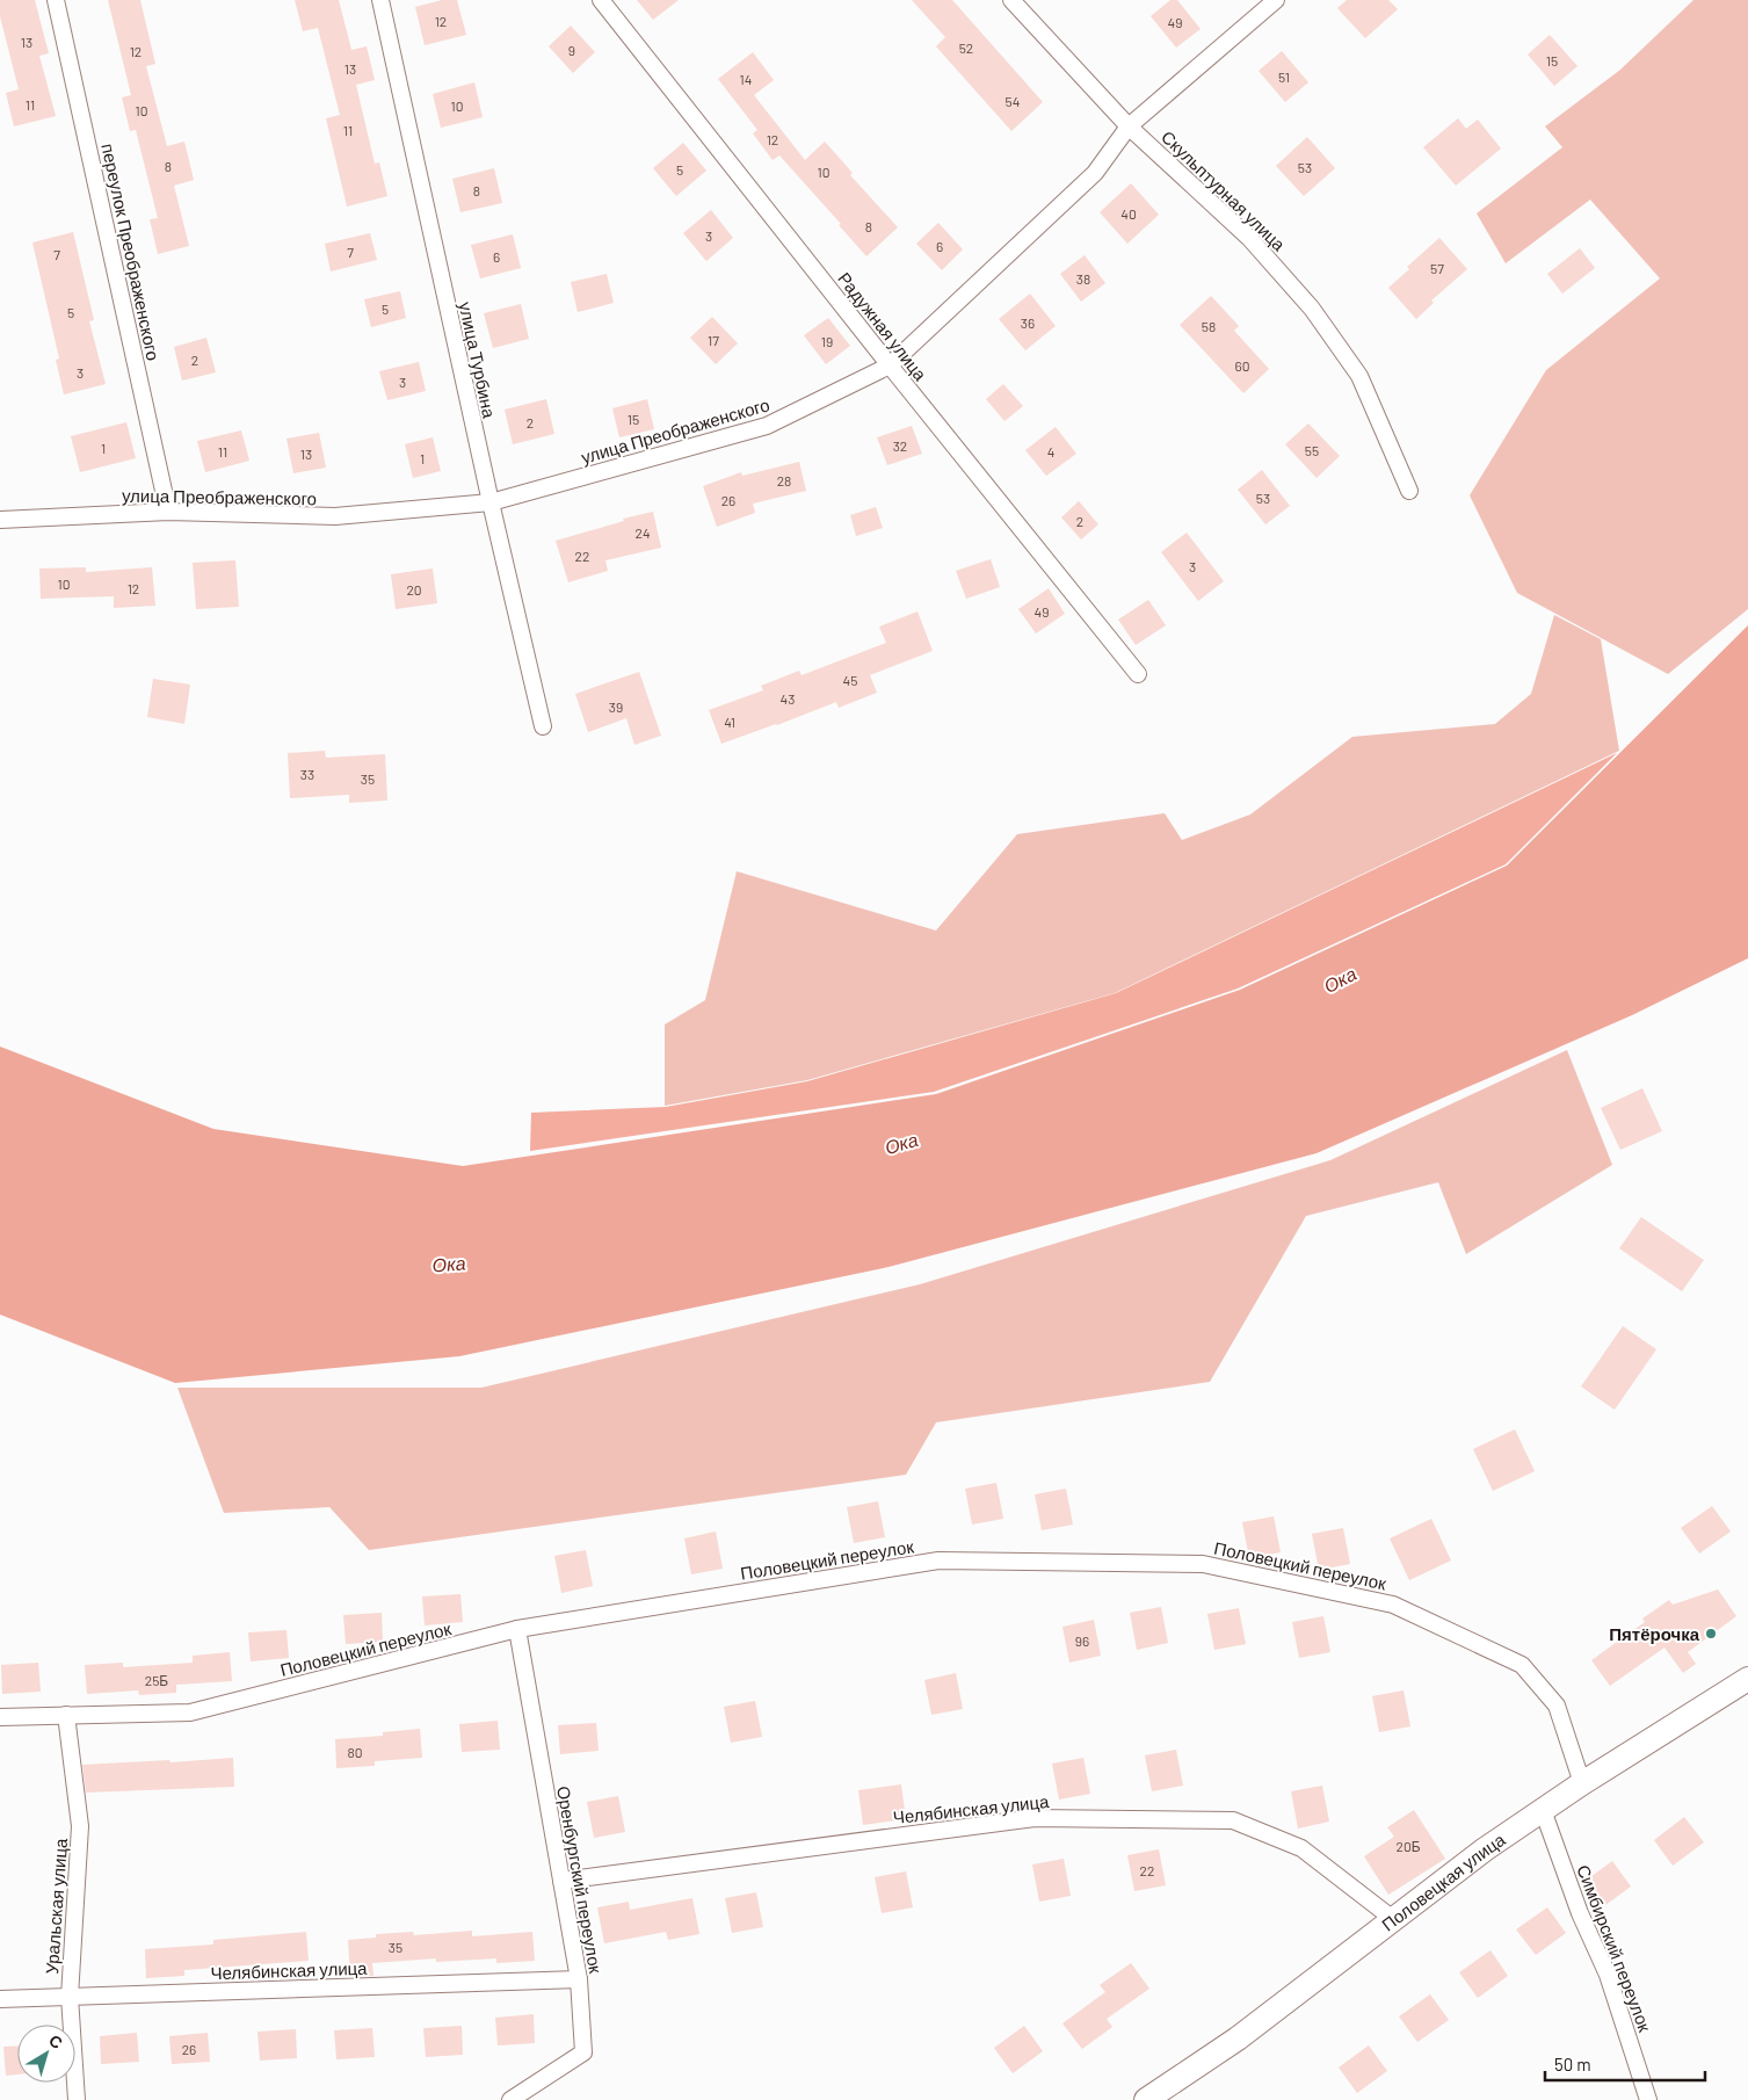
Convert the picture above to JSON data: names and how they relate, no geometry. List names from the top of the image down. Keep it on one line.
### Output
{"streets":{"street":["Скульптурная улица","переулок Преображенского","Радужная улица","улица Турбина","улица Преображенского","Половецкий переулок","Челябинская улица","Оренбургский переулок","Половецкая улица","Уральская улица","Симбирский переулок"]},"crossings":[["Скульптурная улица","улица Преображенского"],["переулок Преображенского","улица Преображенского"],["Радужная улица","улица Преображенского"],["улица Турбина","улица Преображенского"],["Половецкий переулок","Оренбургский переулок"],["Половецкий переулок","Половецкая улица"],["Половецкий переулок","Уральская улица"],["Челябинская улица","Оренбургский переулок"],["Челябинская улица","Половецкая улица"],["Челябинская улица","Уральская улица"],["Половецкая улица","Симбирский переулок"]],"water":["Ока"],"places":["Пятёрочка"],"house_numbers":["12","49","13","52","9","12","15","13","51","14","54","11","10","10","11","12","8","53","5","10","8","40","8","3","6","7","7","6","57","38","5","5","36","58","17","19","2","60","3","3","15","2","32","1","55","11","4","13","1","28","53","26","2","24","22","3","10","12","20","49","45","43","39","41","33","35","96","25Б","80","20Б","22","35","26"],"scale_bar":"50 m","north":"top right"}
